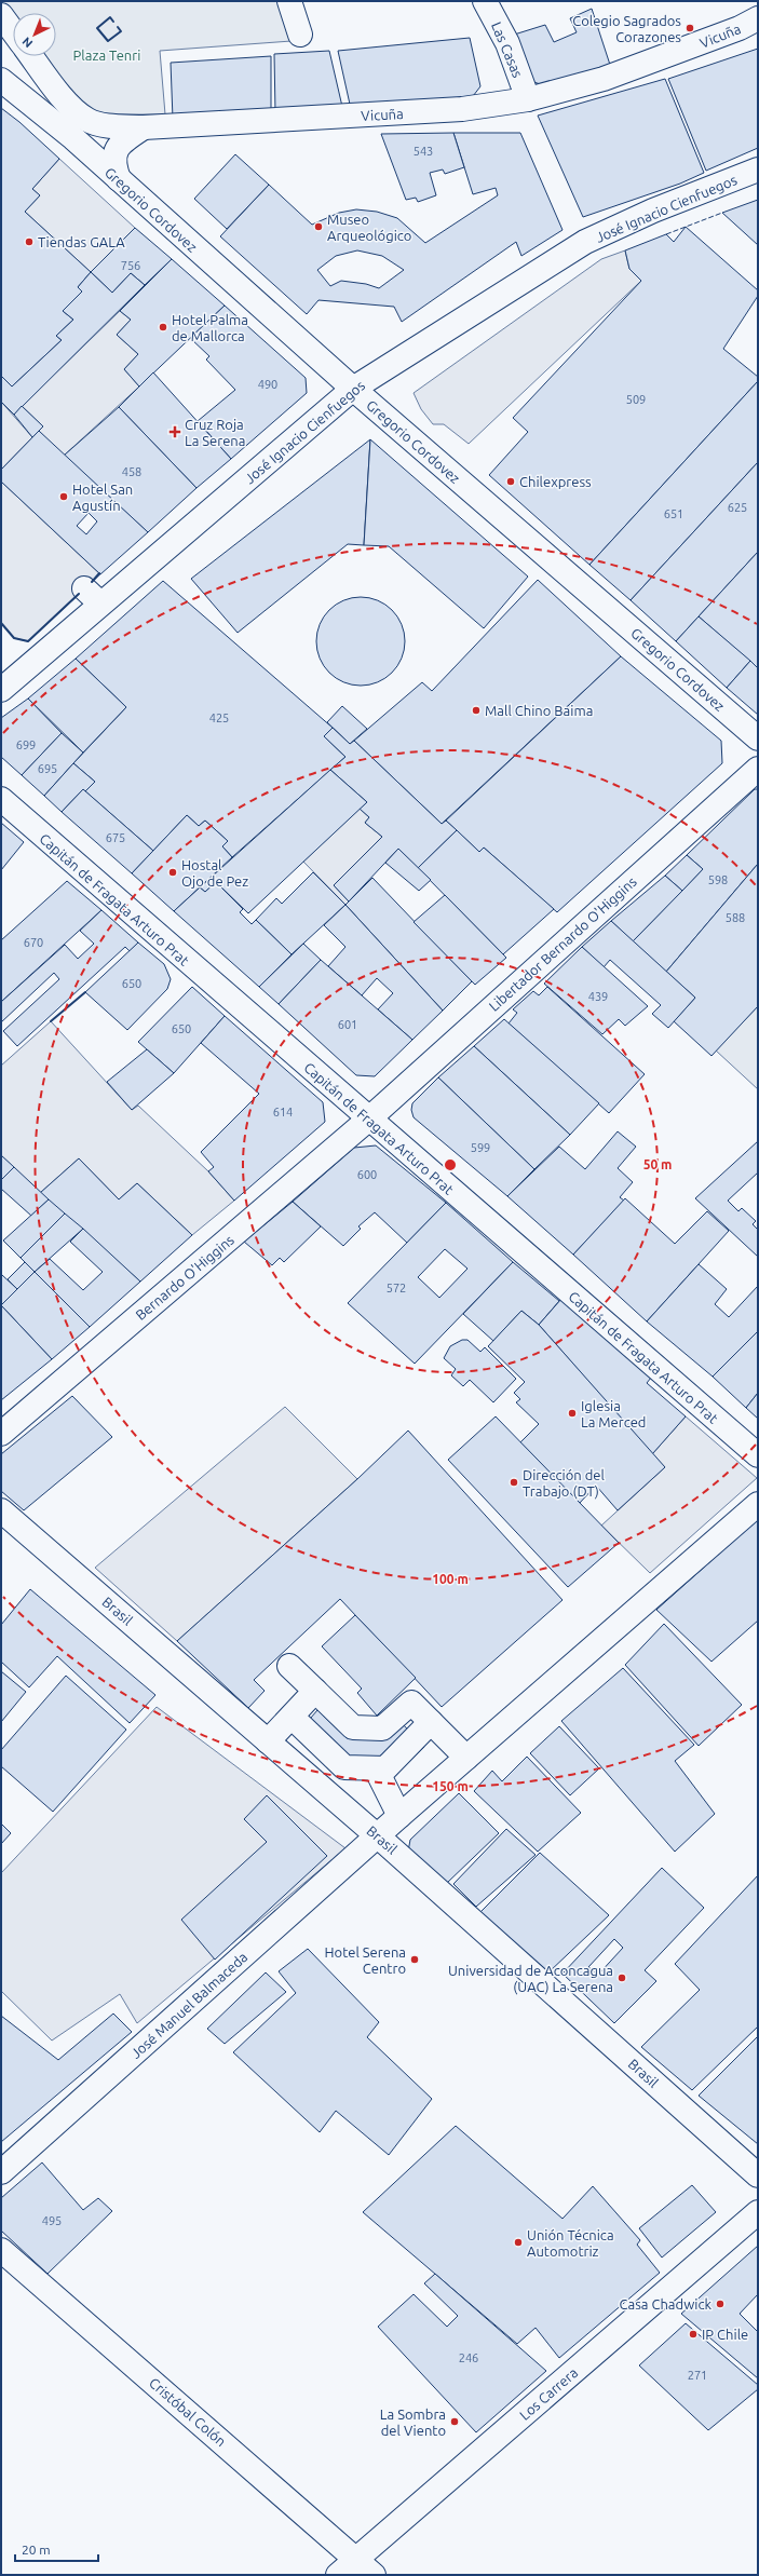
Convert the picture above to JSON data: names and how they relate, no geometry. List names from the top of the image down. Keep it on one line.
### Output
{"streets":{"street":["Vicuña","Las Casas","José Ignacio Cienfuegos","Gregorio Cordovez","Capitán de Fragata Arturo Prat","Libertador Bernardo O'Higgins","Bernardo O'Higgins","Brasil","José Manuel Balmaceda","Los Carrera","Cristóbal Colón"]},"crossings":[["Vicuña","Las Casas"],["José Ignacio Cienfuegos","Gregorio Cordovez"],["Capitán de Fragata Arturo Prat","Libertador Bernardo O'Higgins"],["Capitán de Fragata Arturo Prat","Bernardo O'Higgins"],["Libertador Bernardo O'Higgins","Bernardo O'Higgins"],["Brasil","José Manuel Balmaceda"],["Los Carrera","Cristóbal Colón"]],"parks":["Plaza Tenri"],"places":{"other":["Colegio Sagrados Corazones","Museo Arqueológico","Tiendas GALA","Hotel Palma de Mallorca","Chilexpress","Hotel San Agustín","Mall Chino Baima","Hostal Ojo de Pez","Iglesia La Merced","Dirección del Trabajo (DT)","Hotel Serena Centro","Universidad de Aconcagua (UAC) La Serena","Unión Técnica Automotriz","Casa Chadwick","IP Chile","La Sombra del Viento"],"health":["Cruz Roja La Serena"]},"house_numbers":["543","756","490","509","458","625","651","425","699","695","675","598","588","670","650","439","601","650","614","599","600","572","495","246","271"],"scale_bar":"20 m","north":"bottom left","rings":["50 m","100 m","150 m"]}
